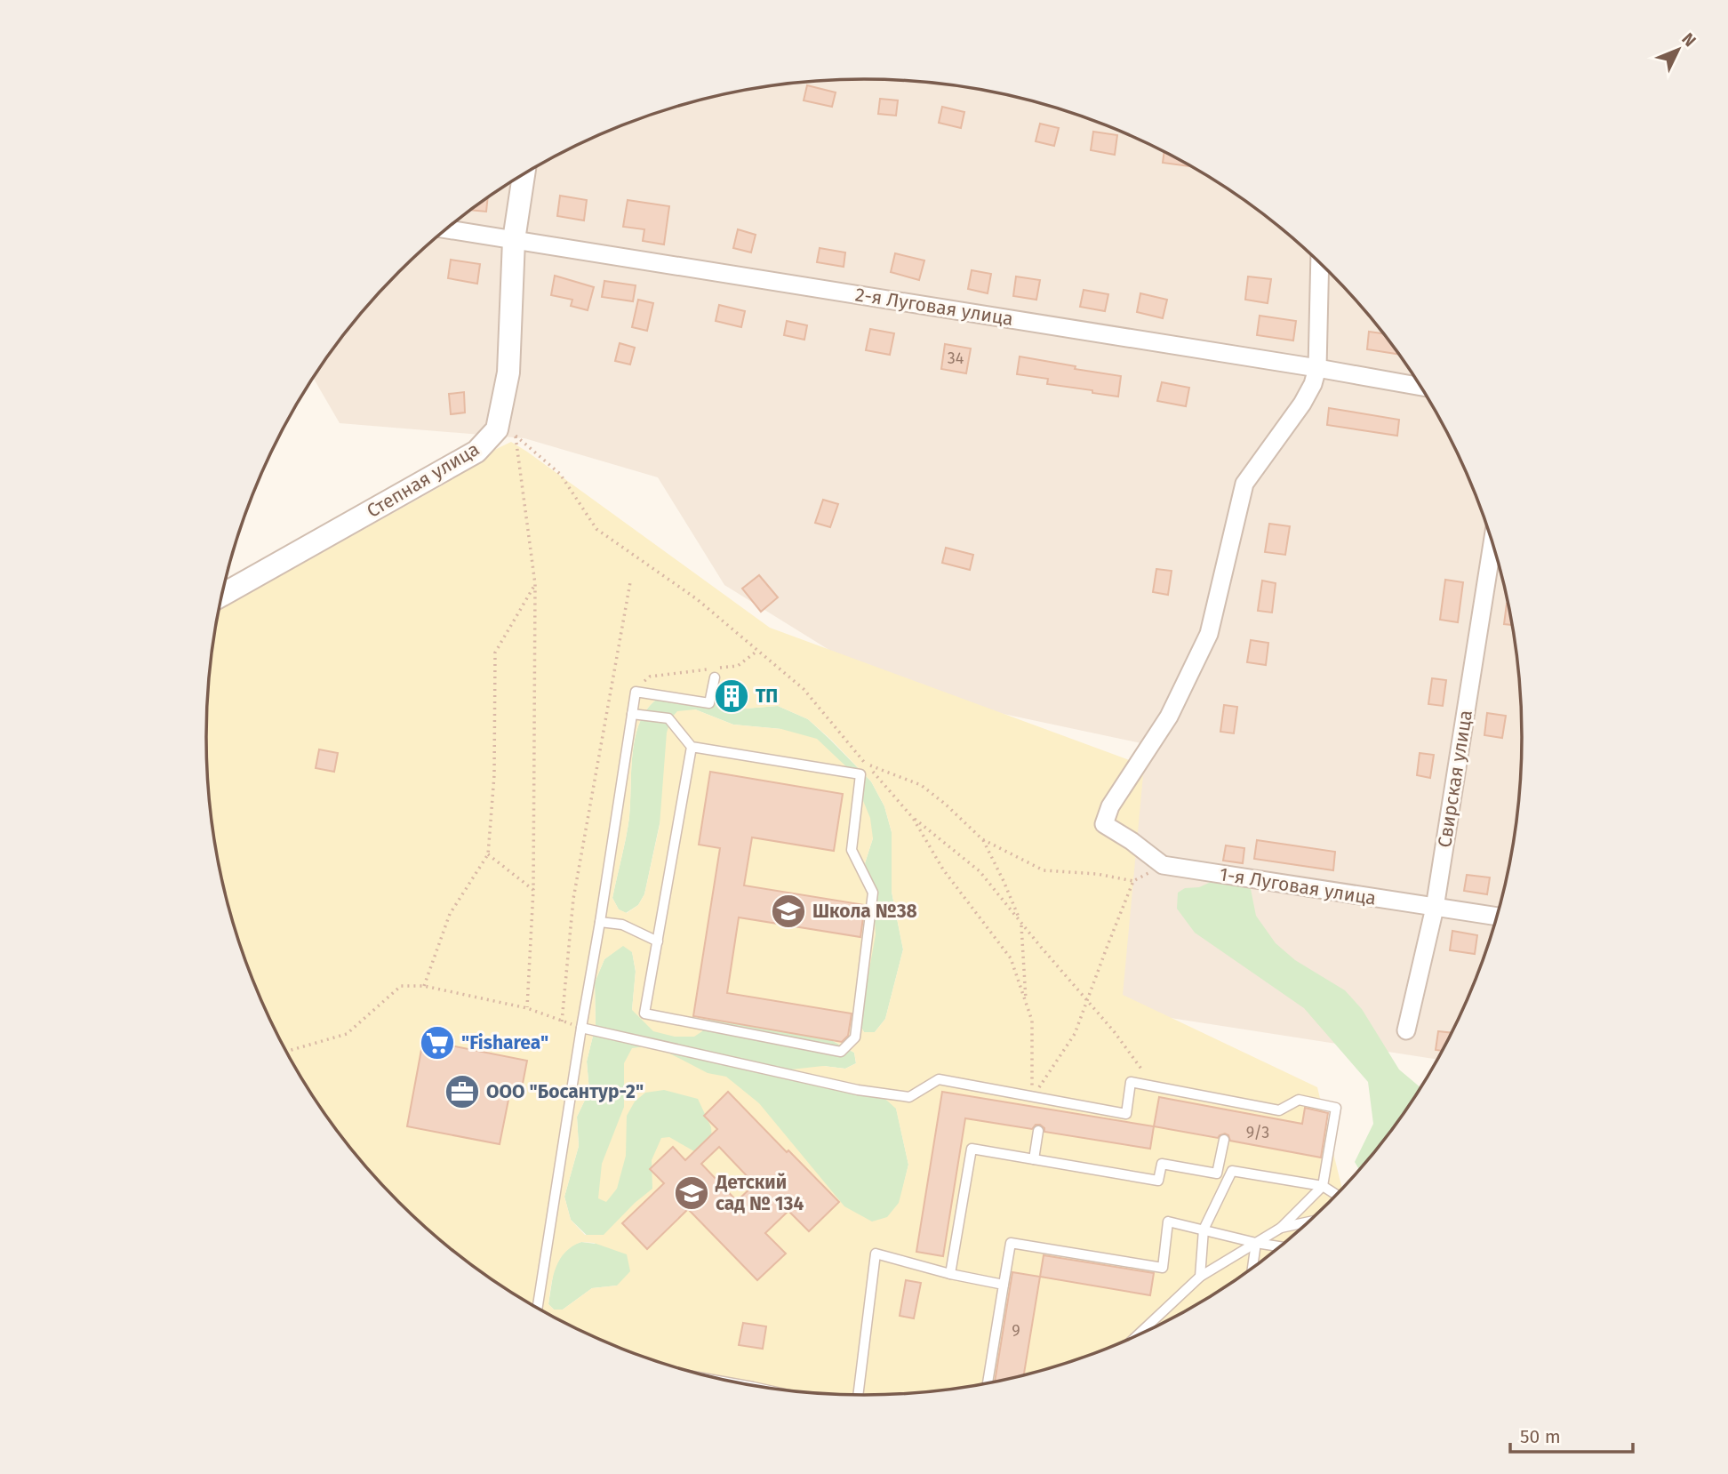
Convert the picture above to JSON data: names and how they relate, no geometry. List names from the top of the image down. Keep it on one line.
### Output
{"streets":{"street":["2-я Луговая улица","Степная улица","Свирская улица","1-я Луговая улица"]},"crossings":[["2-я Луговая улица","Степная улица"],["2-я Луговая улица","1-я Луговая улица"],["Свирская улица","1-я Луговая улица"]],"places":{"building":["ТП"],"school or university":["Школа №38","Детский сад № 134"],"supermarket":["\"Fisharea\""],"office":["ООО \"Босантур-2\""]},"house_numbers":["34","9/3","9"],"scale_bar":"50 m","north":"top right"}
